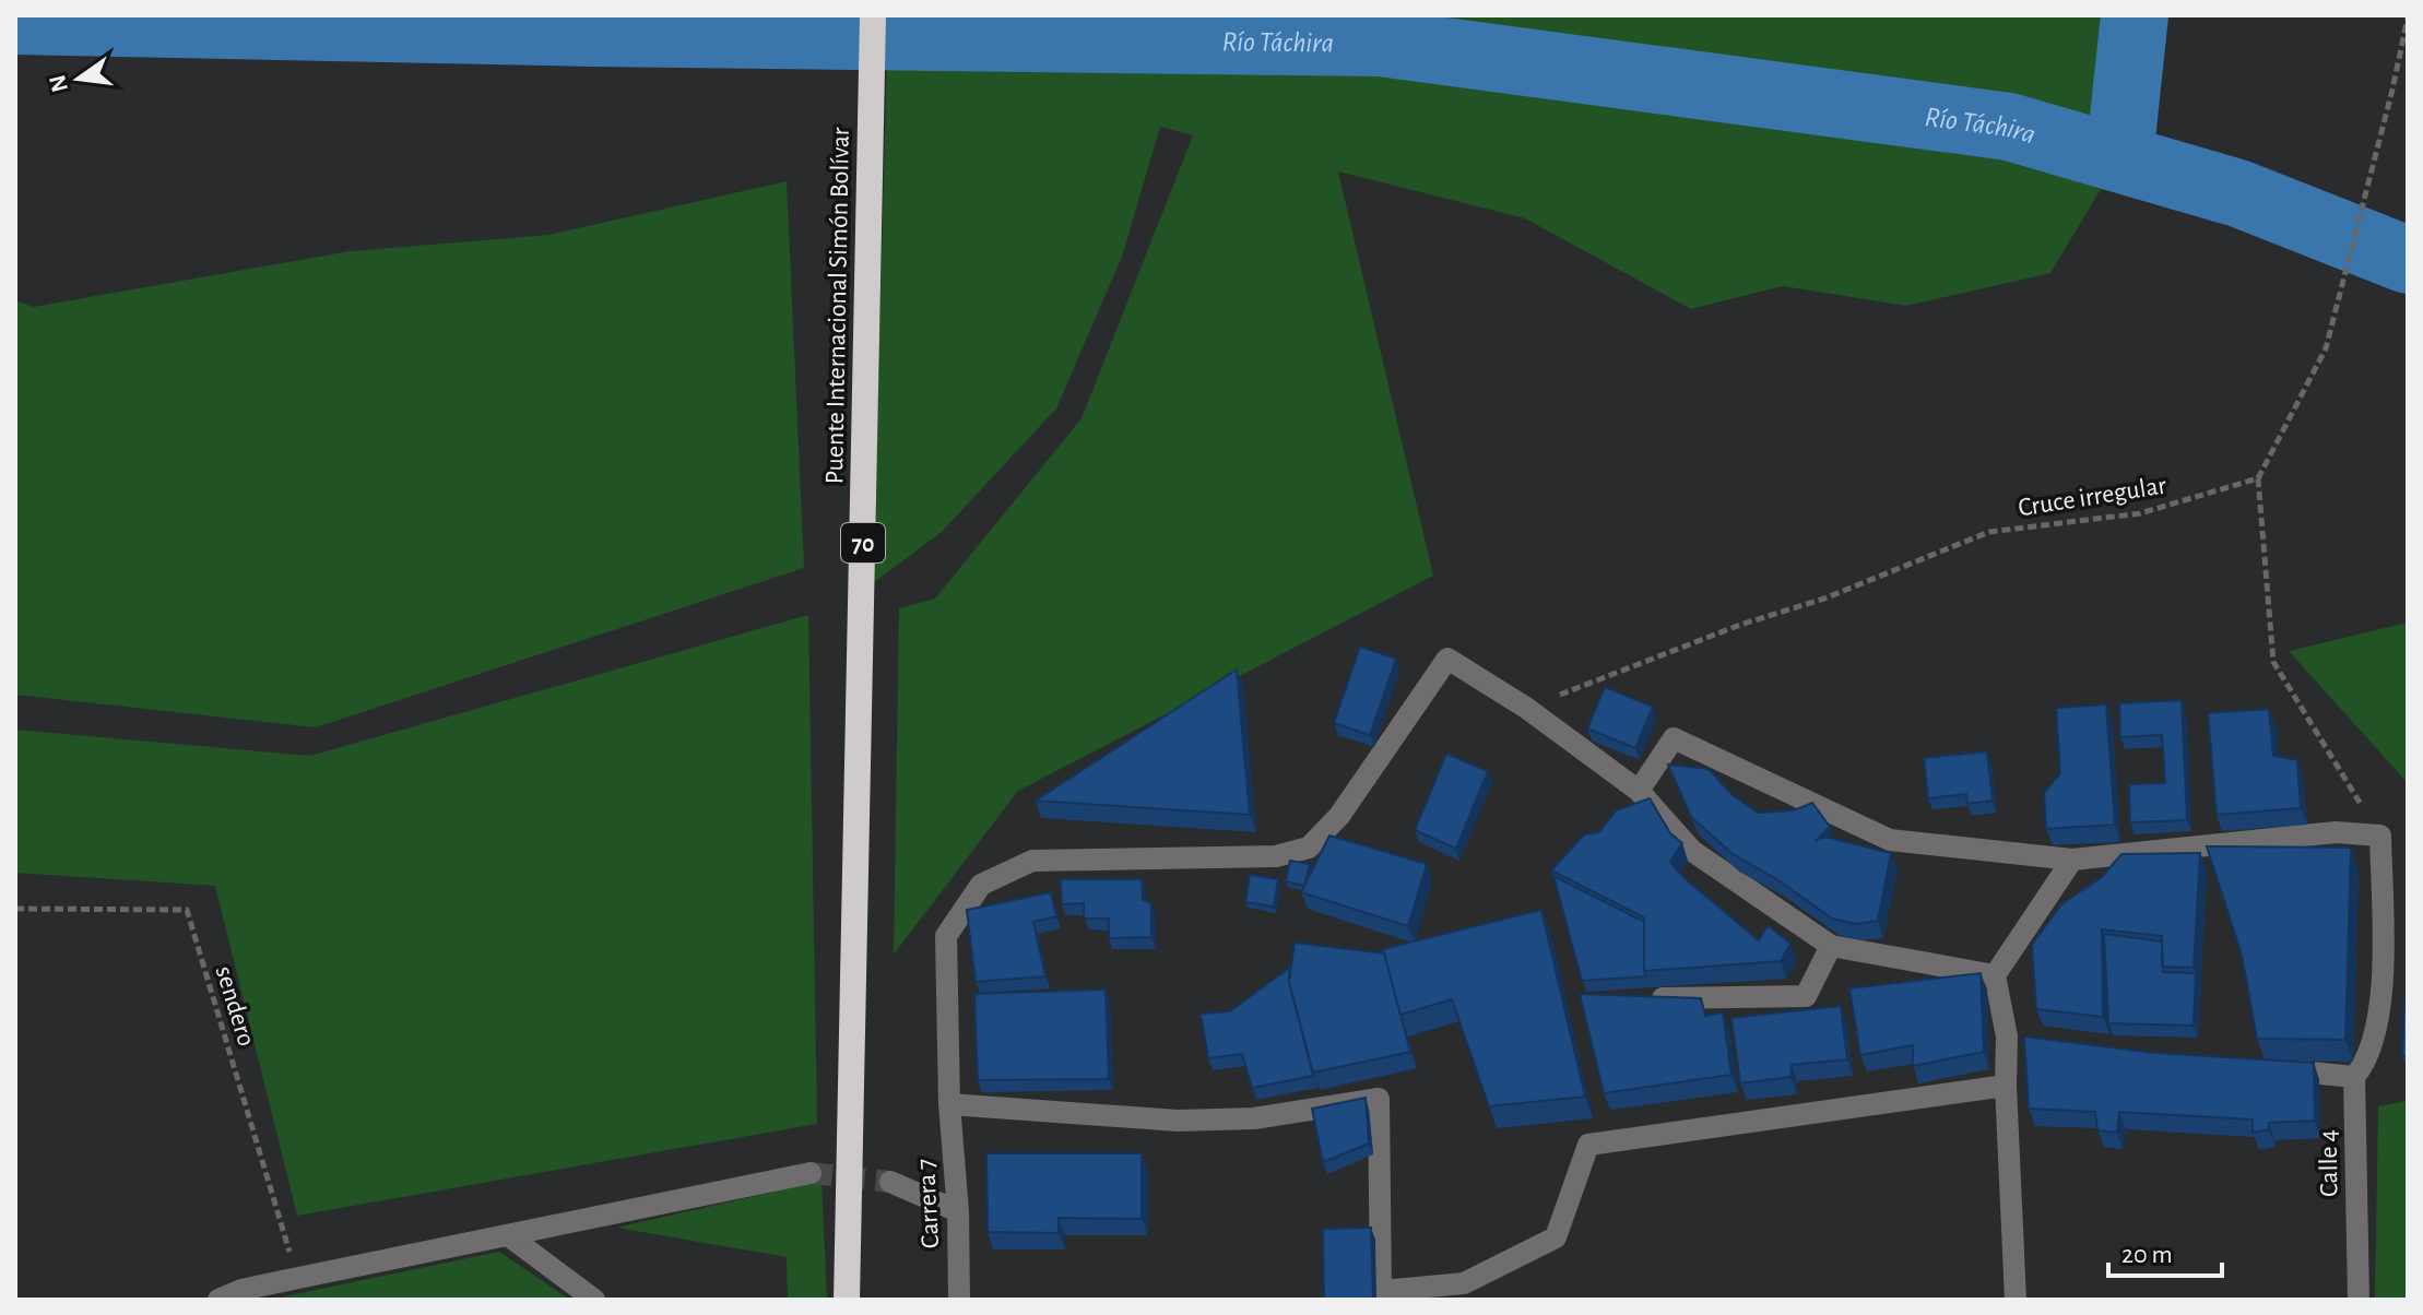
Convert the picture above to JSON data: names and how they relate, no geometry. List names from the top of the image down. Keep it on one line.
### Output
{"streets":{"highway":["Puente Internacional Simón Bolívar","70"],"street":["Calle 4","Carrera 7"],"path":["Cruce irregular","sendero"]},"crossings":[["Cruce irregular","Carrera 7"]],"water":["Río Táchira"],"scale_bar":"20 m","north":"left"}
